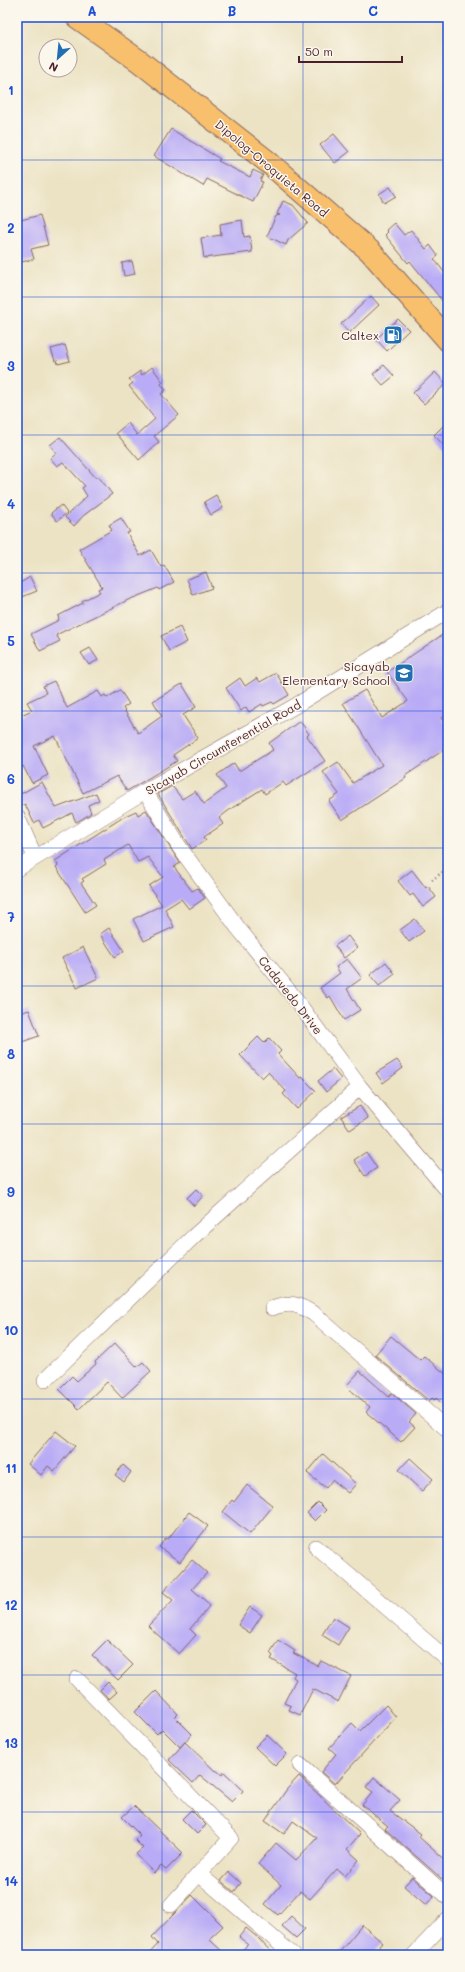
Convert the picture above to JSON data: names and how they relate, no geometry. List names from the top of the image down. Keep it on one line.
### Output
{"streets":{"highway":["Dipolog-Oroquieta Road"],"street":["Sicayab Circumferential Road","Cadavedo Drive"]},"crossings":[["Sicayab Circumferential Road","Cadavedo Drive"]],"places":{"fuel station":["Caltex"],"school or university":["Sicayab Elementary School"]},"scale_bar":"50 m","north":"bottom left","grid":{"columns":["A","B","C"],"rows":["1","2","3","4","5","6","7","8","9","10","11","12","13","14"]}}
